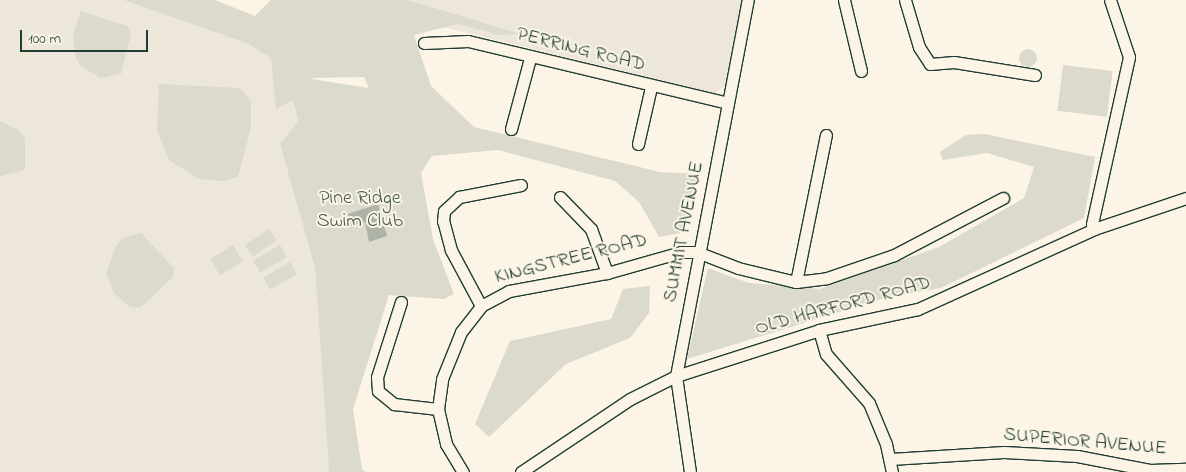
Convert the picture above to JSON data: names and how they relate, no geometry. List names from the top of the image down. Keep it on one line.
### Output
{"streets":{"street":["PERRING ROAD","SUMMIT AVENUE","KINGSTREE ROAD","OLD HARFORD ROAD","SUPERIOR AVENUE"]},"crossings":[["PERRING ROAD","SUMMIT AVENUE"],["SUMMIT AVENUE","KINGSTREE ROAD"],["SUMMIT AVENUE","OLD HARFORD ROAD"]],"parks":["Pine Ridge Swim Club"],"scale_bar":"100 m"}
